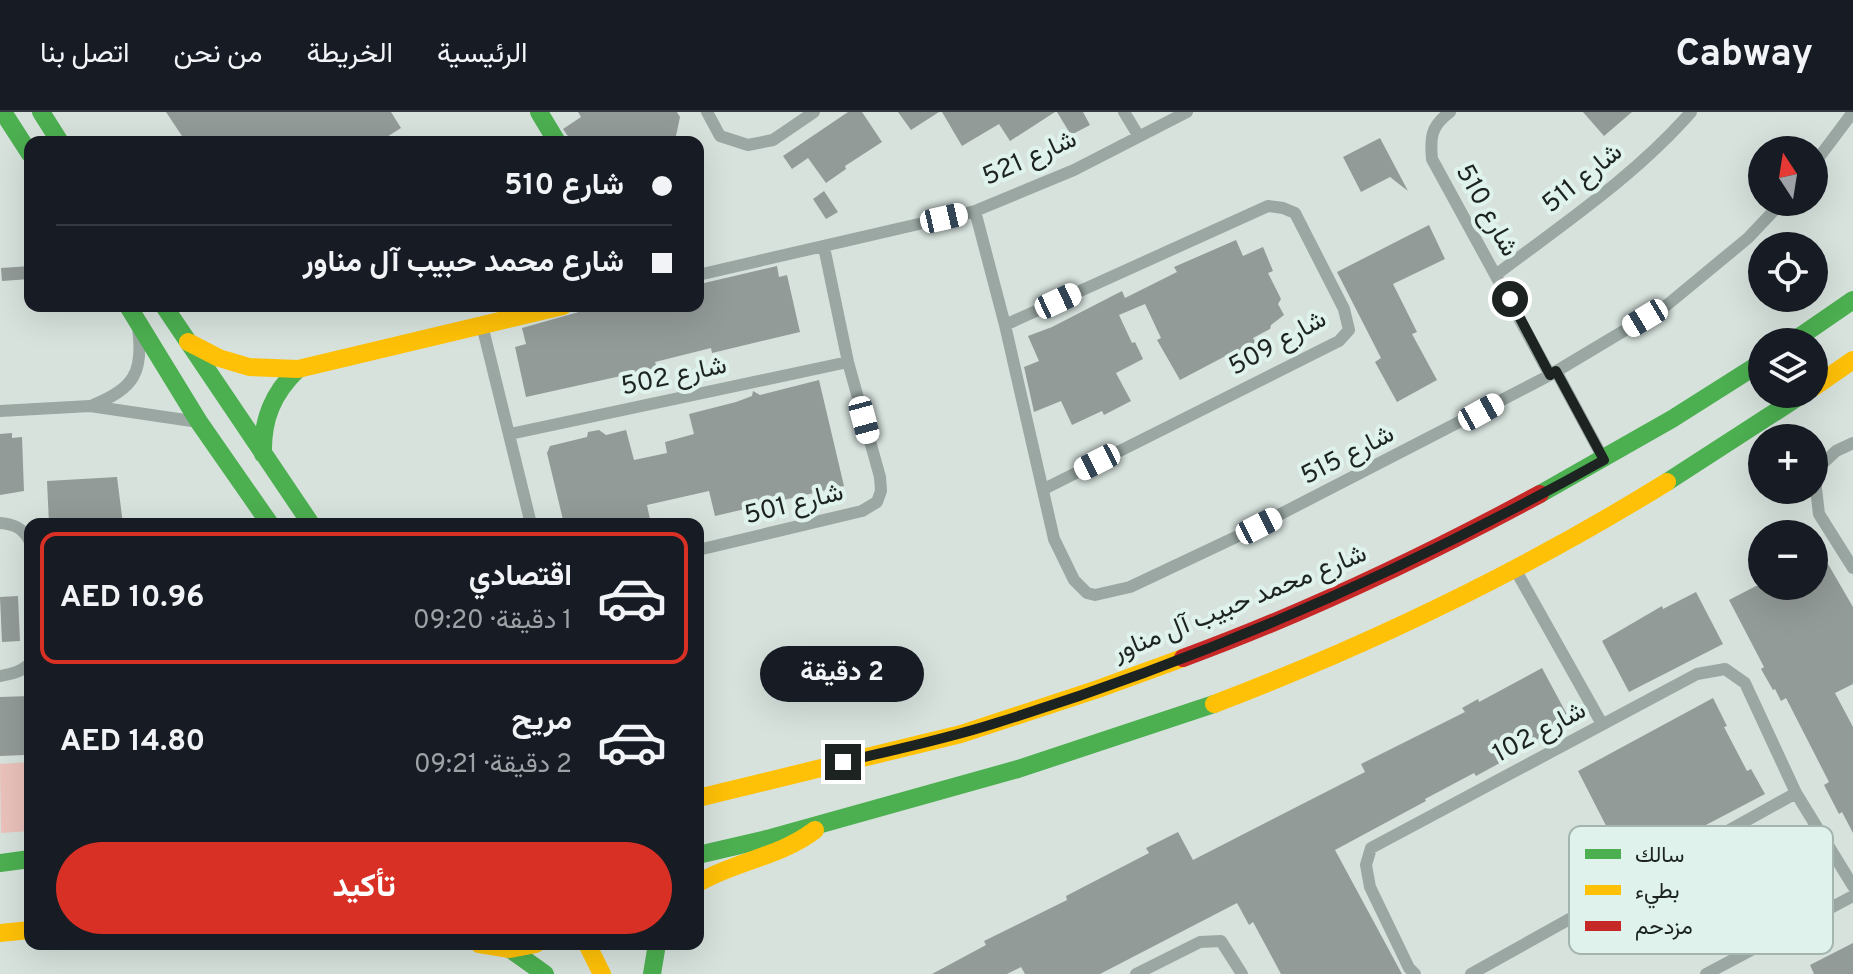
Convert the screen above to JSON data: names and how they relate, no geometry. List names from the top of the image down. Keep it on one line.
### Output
{"streets":{"main road":["شارع محمد حبيب آل مناور"],"street":["شارع 521","شارع 511","شارع 510","شارع 509","شارع 502","شارع 515","شارع 501","شارع 102"]},"crossings":[["شارع 521","شارع 515"],["شارع 521","شارع 501"],["شارع 511","شارع 510"],["شارع 510","شارع 515"],["شارع 510","شارع محمد حبيب آل مناور"],["شارع 509","شارع 515"],["شارع 502","شارع 501"]],"legend":["سالك","بطيء","مزدحم"],"north":"top","page":{"header":"Cabway","nav":["الرئيسية","الخريطة","من نحن","اتصل بنا"],"map_buttons":["+","−"],"banner":["شارع 510","شارع محمد حبيب آل مناور"],"list":[{"name":"اقتصادي","note":"1 دقيقة · 09:20","value":"AED 10.96"},{"name":"مريح","note":"2 دقيقة · 09:21","value":"AED 14.80"}],"bubble":"2 دقيقة","buttons":"تأكيد"}}
